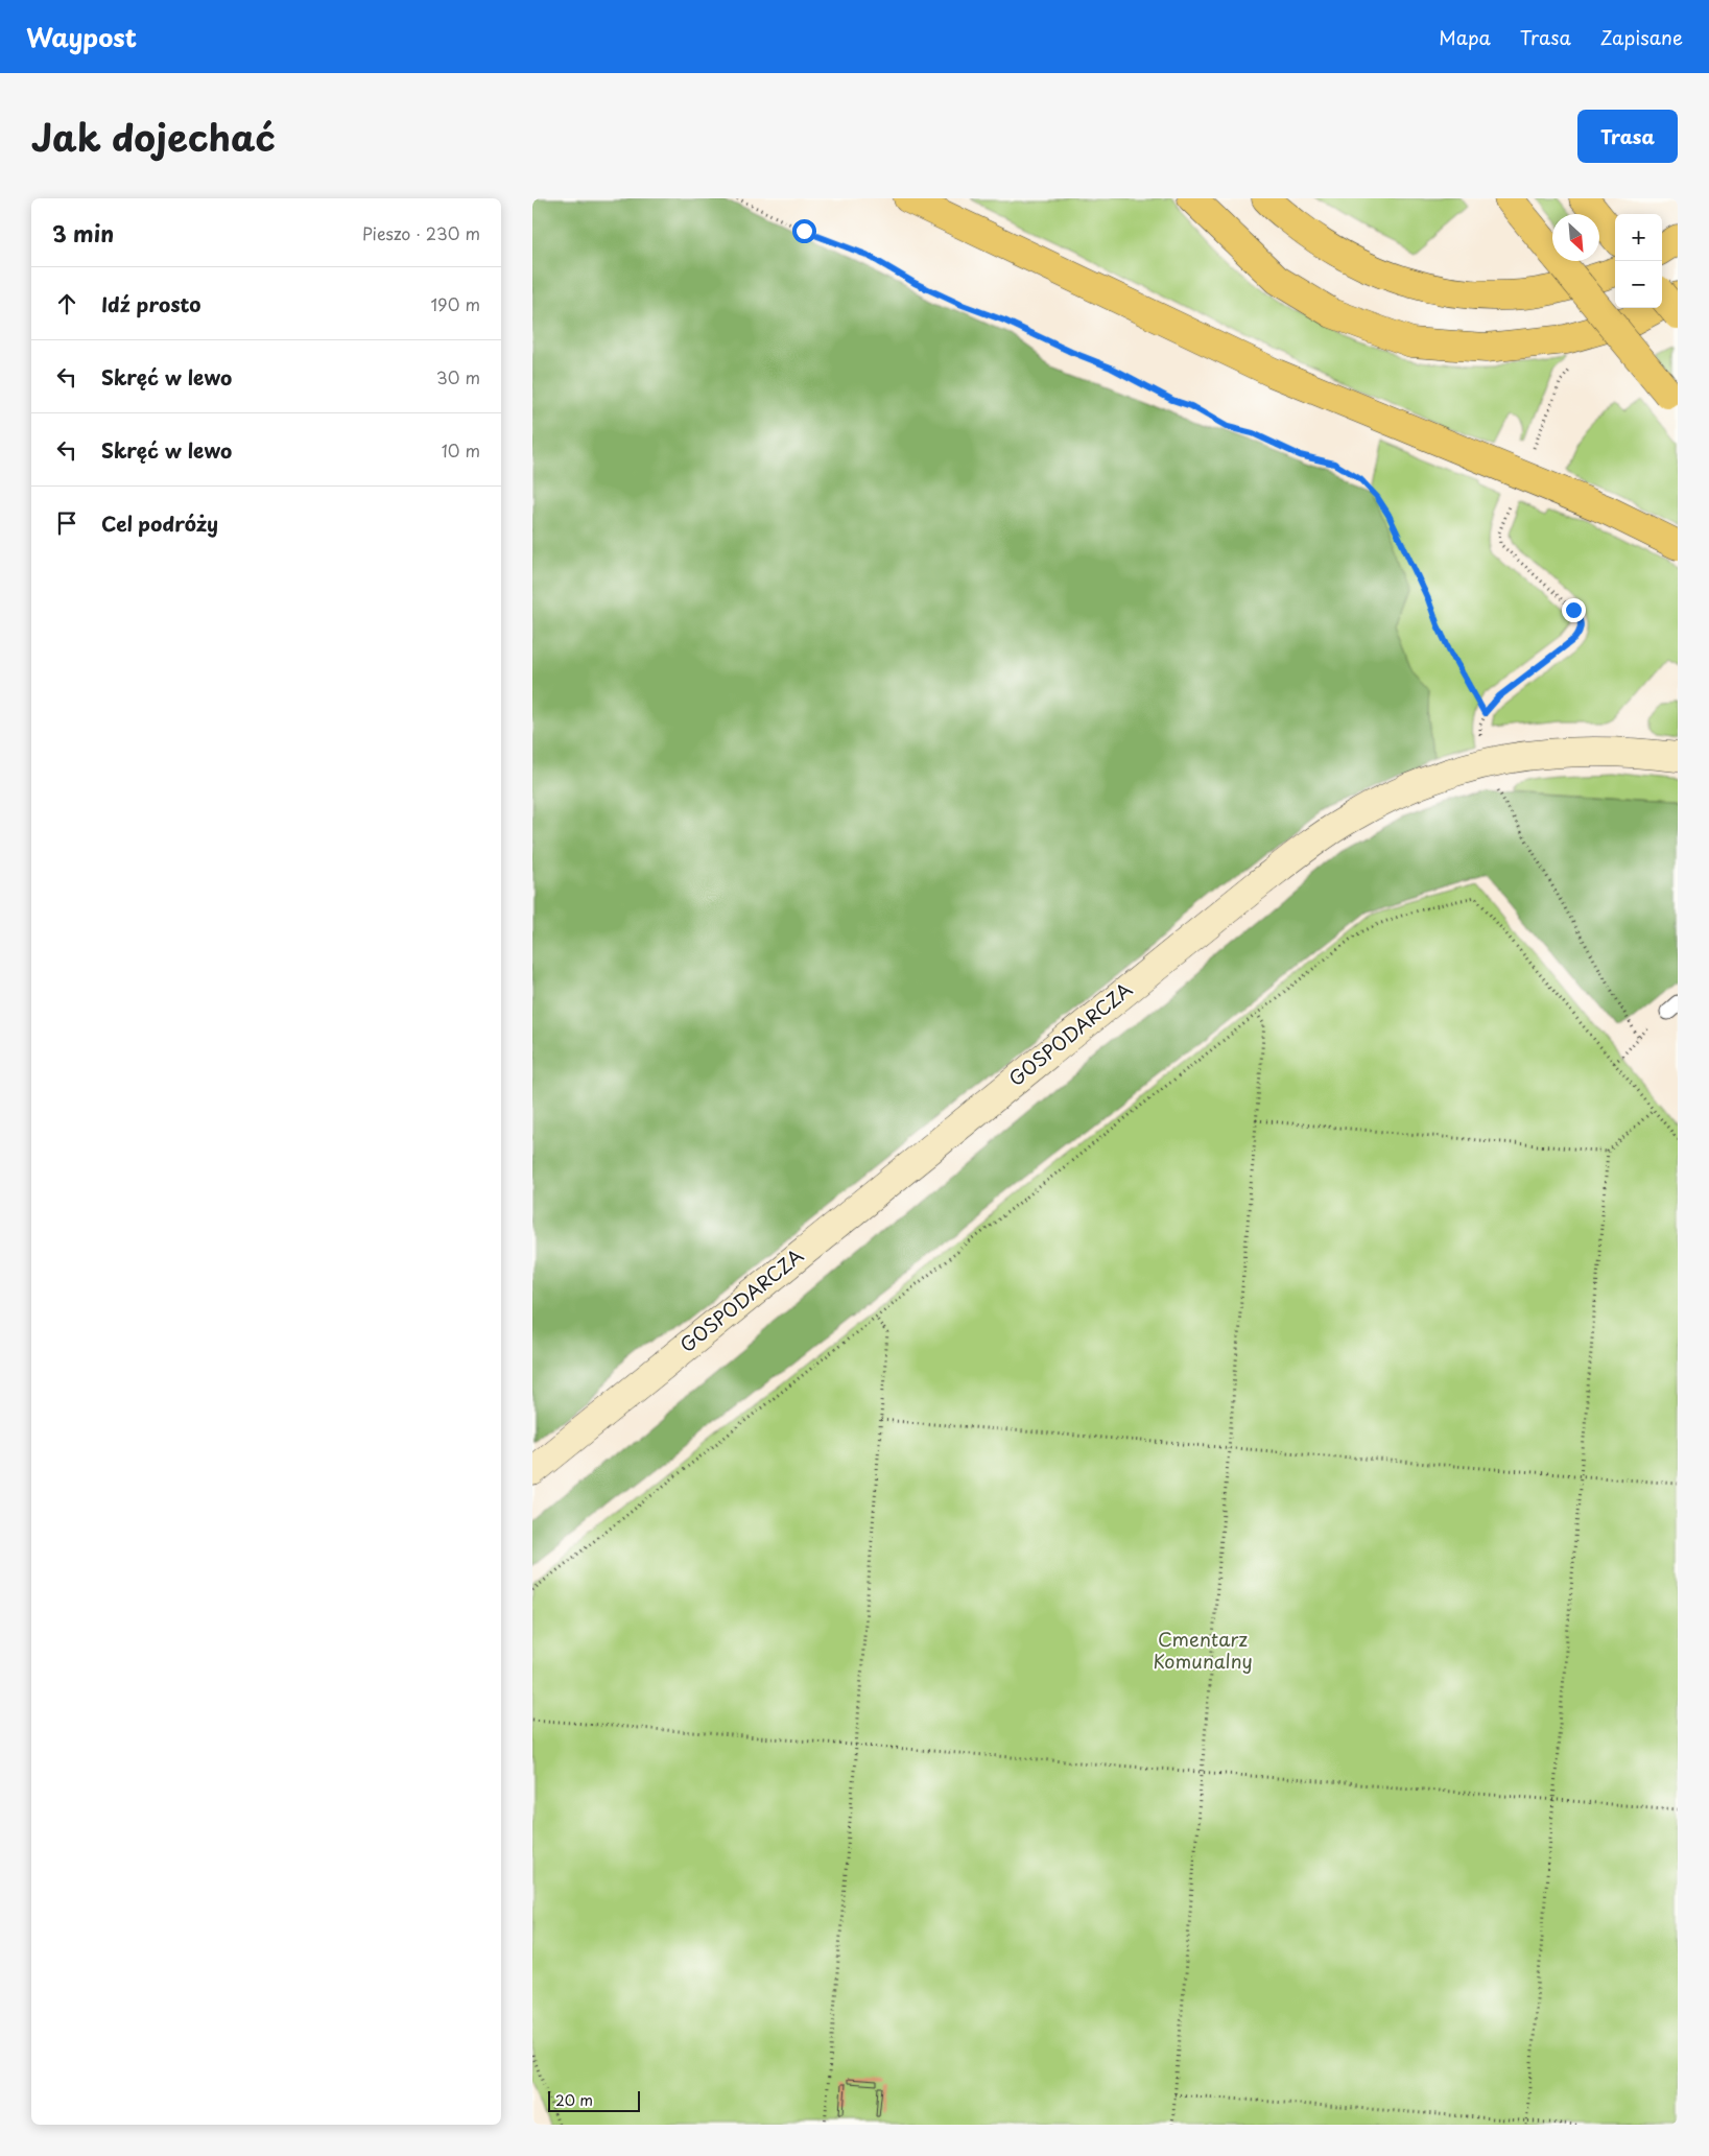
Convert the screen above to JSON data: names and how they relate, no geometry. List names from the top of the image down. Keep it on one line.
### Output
{"streets":{"street":["GOSPODARCZA"]},"parks":["Cmentarz Komunalny"],"scale_bar":"20 m","north":"bottom right","page":{"header":"Waypost","nav":["Mapa","Trasa","Zapisane"],"title":"Jak dojechać","buttons":"Trasa","heading":["3 min","Pieszo · 230 m"],"map_buttons":["+","−"],"list":[["Idź prosto","190 m"],["Skręć w lewo","30 m"],["Skręć w lewo","10 m"],"Cel podróży"],"scale":"20 m"}}
